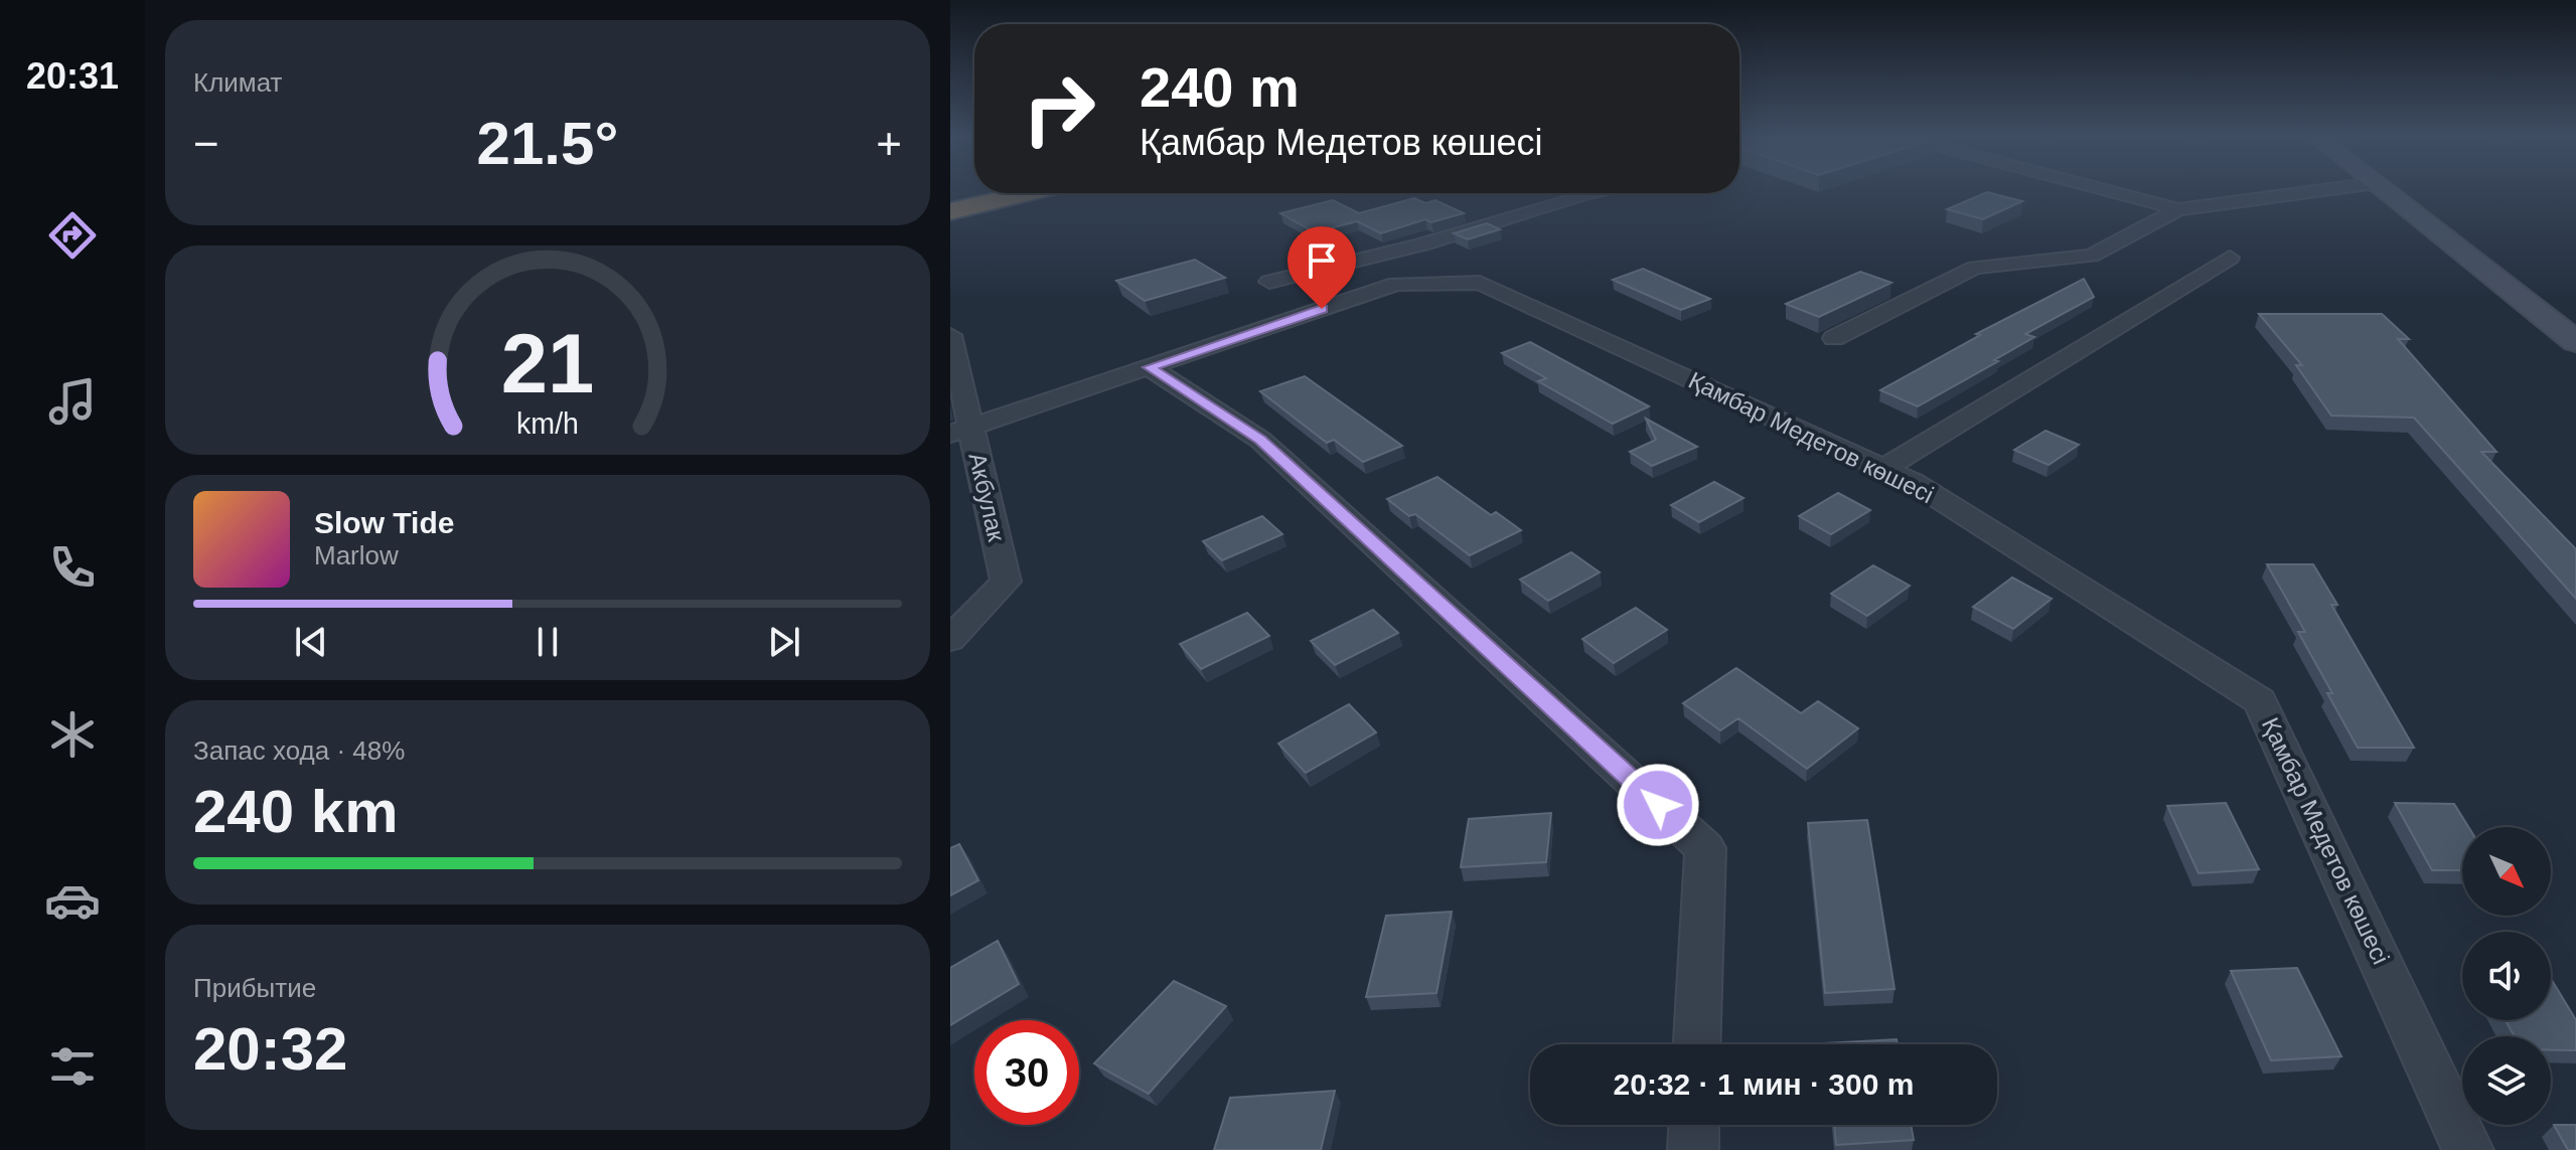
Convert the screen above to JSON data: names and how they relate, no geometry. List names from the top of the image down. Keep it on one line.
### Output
{"streets":{"street":["Қамбар Медетов көшесі","Акбулак"]},"crossings":[["Қамбар Медетов көшесі","Акбулак"]],"north":"bottom right","page":{"tabs":"20:31","tile":["Климат",["Запас хода · 48%","240 km"],["Прибытие","20:32"]],"turn":["240 m","Қамбар Медетов көшесі"],"heat":["−","21.5°","+"],"song":["Slow Tide","Marlow"],"limit":"30","trip":"20:32 · 1 мин · 300 m","gauge":["21","km/h"]}}
